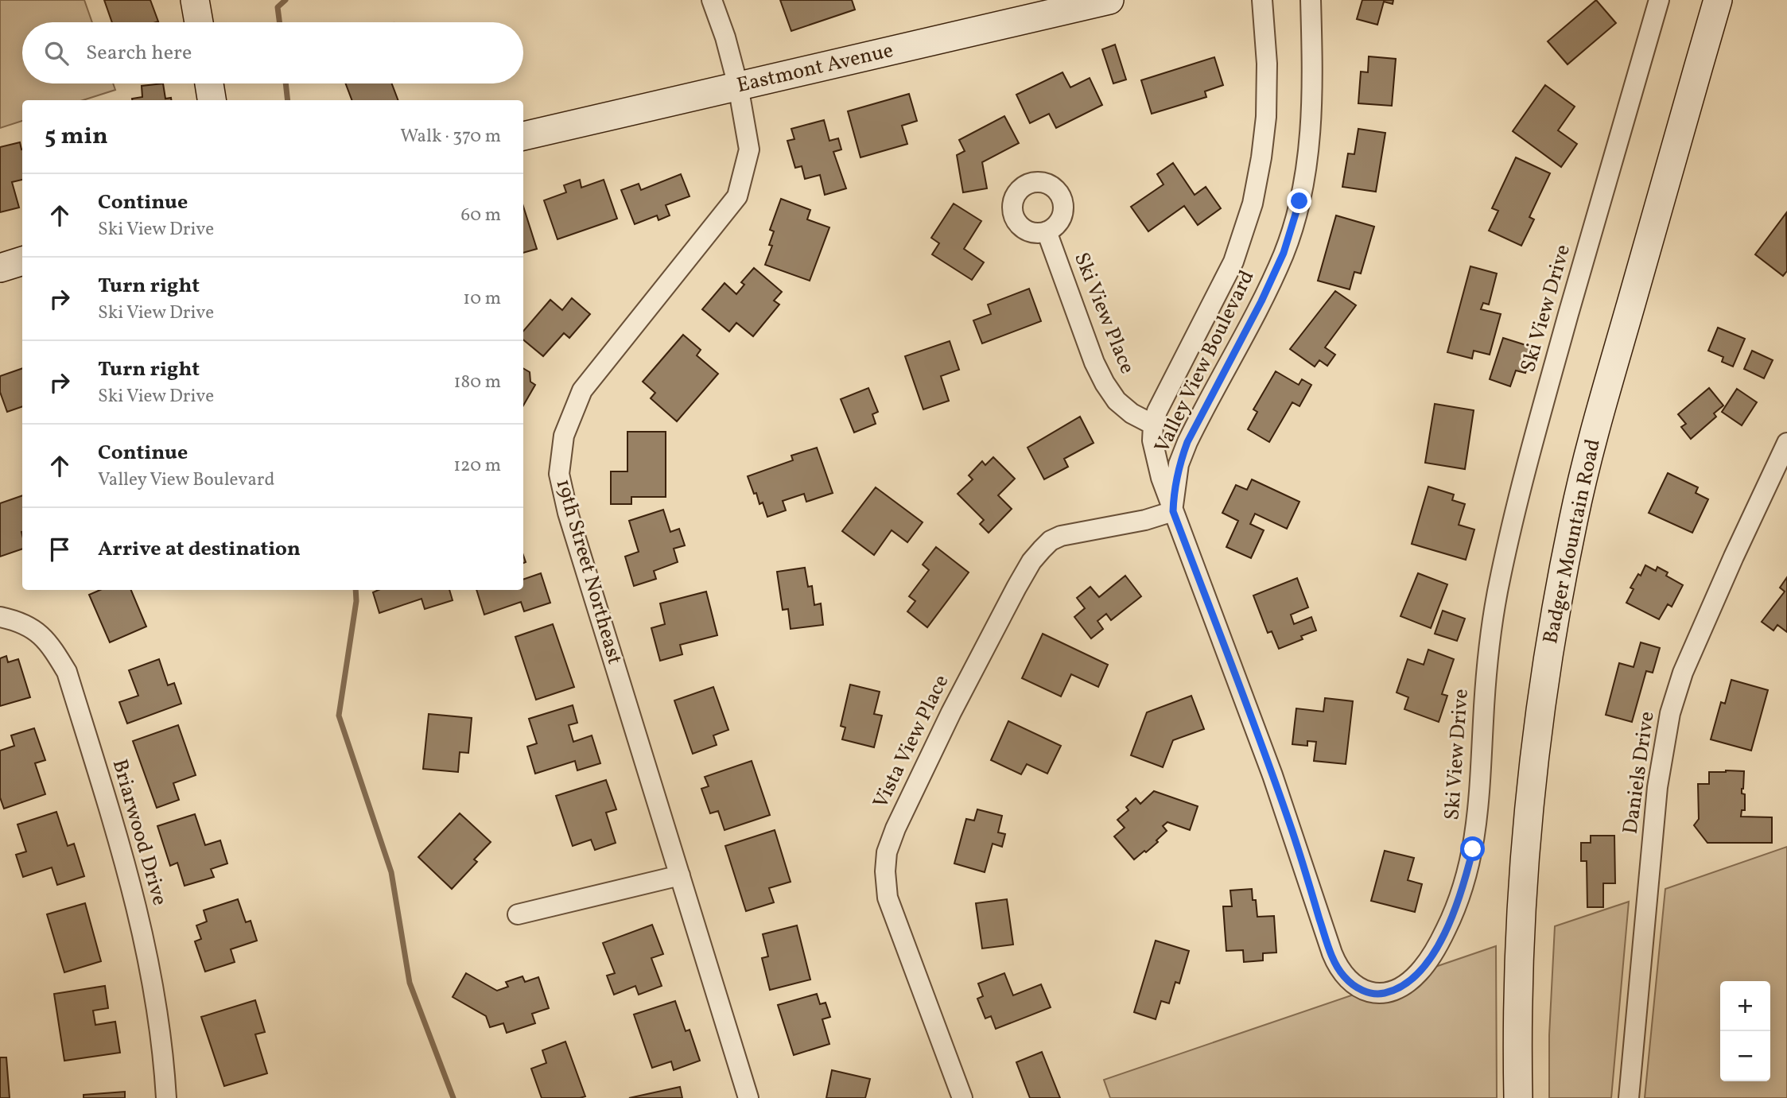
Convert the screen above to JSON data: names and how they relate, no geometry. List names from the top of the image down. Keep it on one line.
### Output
{"streets":{"main road":["Eastmont Avenue","Badger Mountain Road"],"street":["Ski View Drive","Ski View Place","Valley View Boulevard","19th Street Northeast","Vista View Place","Daniels Drive","Briarwood Drive"]},"crossings":[["Eastmont Avenue","19th Street Northeast"],["Ski View Drive","Valley View Boulevard"],["Ski View Drive","Vista View Place"],["Ski View Place","Valley View Boulevard"],["Valley View Boulevard","Vista View Place"]],"page":{"search":"Search here","heading":["5 min","Walk · 370 m"],"list":[["Continue","Ski View Drive","60 m"],["Turn right","Ski View Drive","10 m"],["Turn right","Ski View Drive","180 m"],["Continue","Valley View Boulevard","120 m"],"Arrive at destination"],"map_buttons":["+","−"]}}
